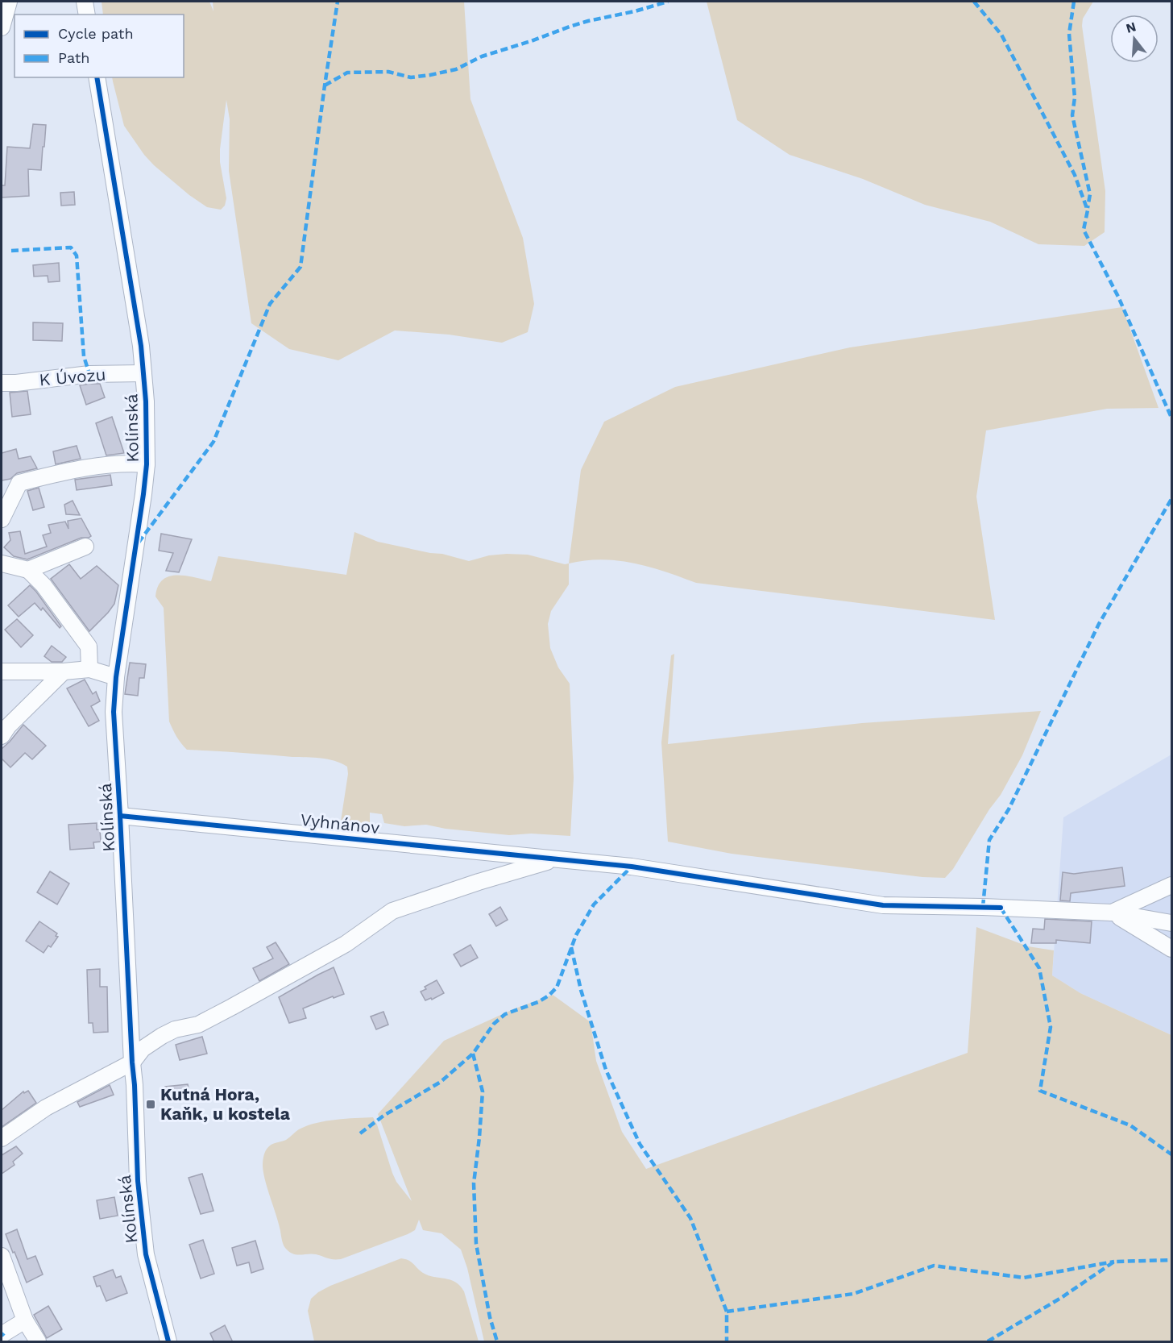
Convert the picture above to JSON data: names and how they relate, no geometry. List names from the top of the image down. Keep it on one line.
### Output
{"streets":{"street":["K Úvozu","Kolínská","Vyhnánov"]},"crossings":[["K Úvozu","Kolínská"],["Kolínská","Vyhnánov"]],"places":{"transit":["Kutná Hora, Kaňk, u kostela"]},"legend":["Cycle path","Path"],"north":"top"}
